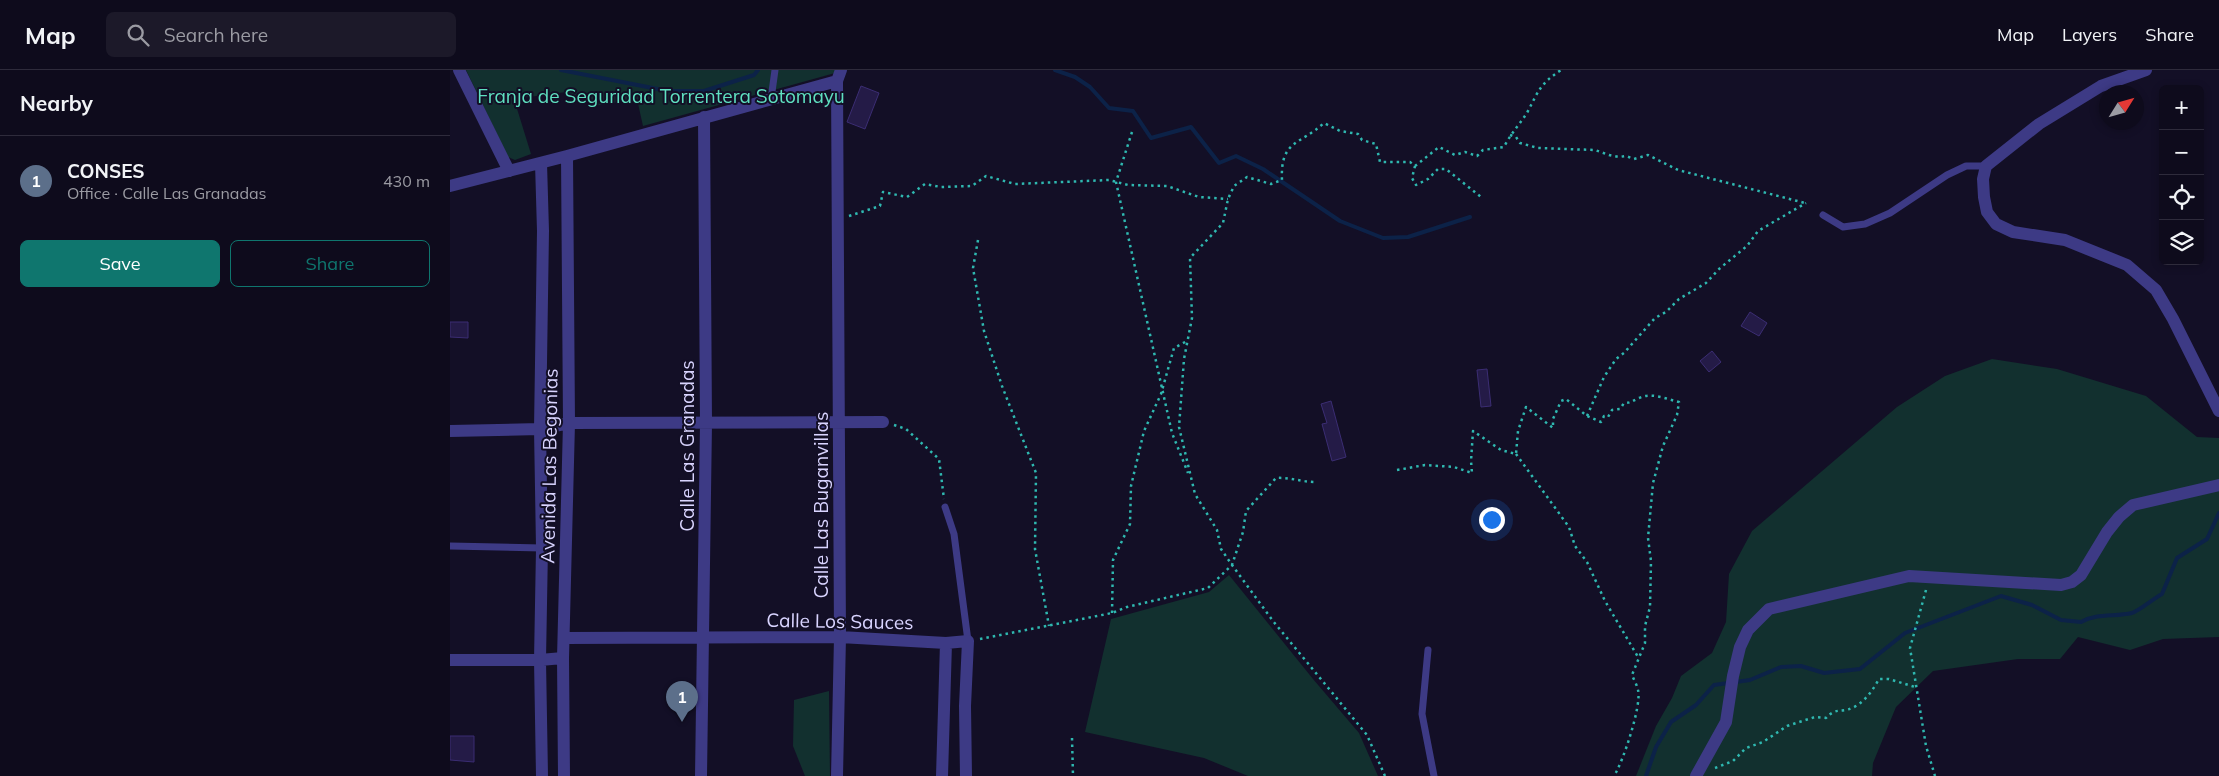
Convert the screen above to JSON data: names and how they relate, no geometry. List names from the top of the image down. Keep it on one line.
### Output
{"streets":{"street":["Calle Las Granadas","Avenida Las Begonias","Calle Las Buganvillas","Calle Los Sauces"]},"crossings":[["Calle Las Granadas","Calle Los Sauces"],["Avenida Las Begonias","Calle Los Sauces"],["Calle Las Buganvillas","Calle Los Sauces"]],"parks":["Franja de Seguridad Torrentera Sotomayu"],"north":"top right","page":{"header":"Map","search":"Search here","nav":["Map","Layers","Share"],"heading":"Nearby","map_buttons":["+","−"],"list":[{"mark":"1","name":"CONSES","note":"Office · Calle Las Granadas","value":"430 m"}],"buttons":["Save","Share"],"pins":"1"}}
